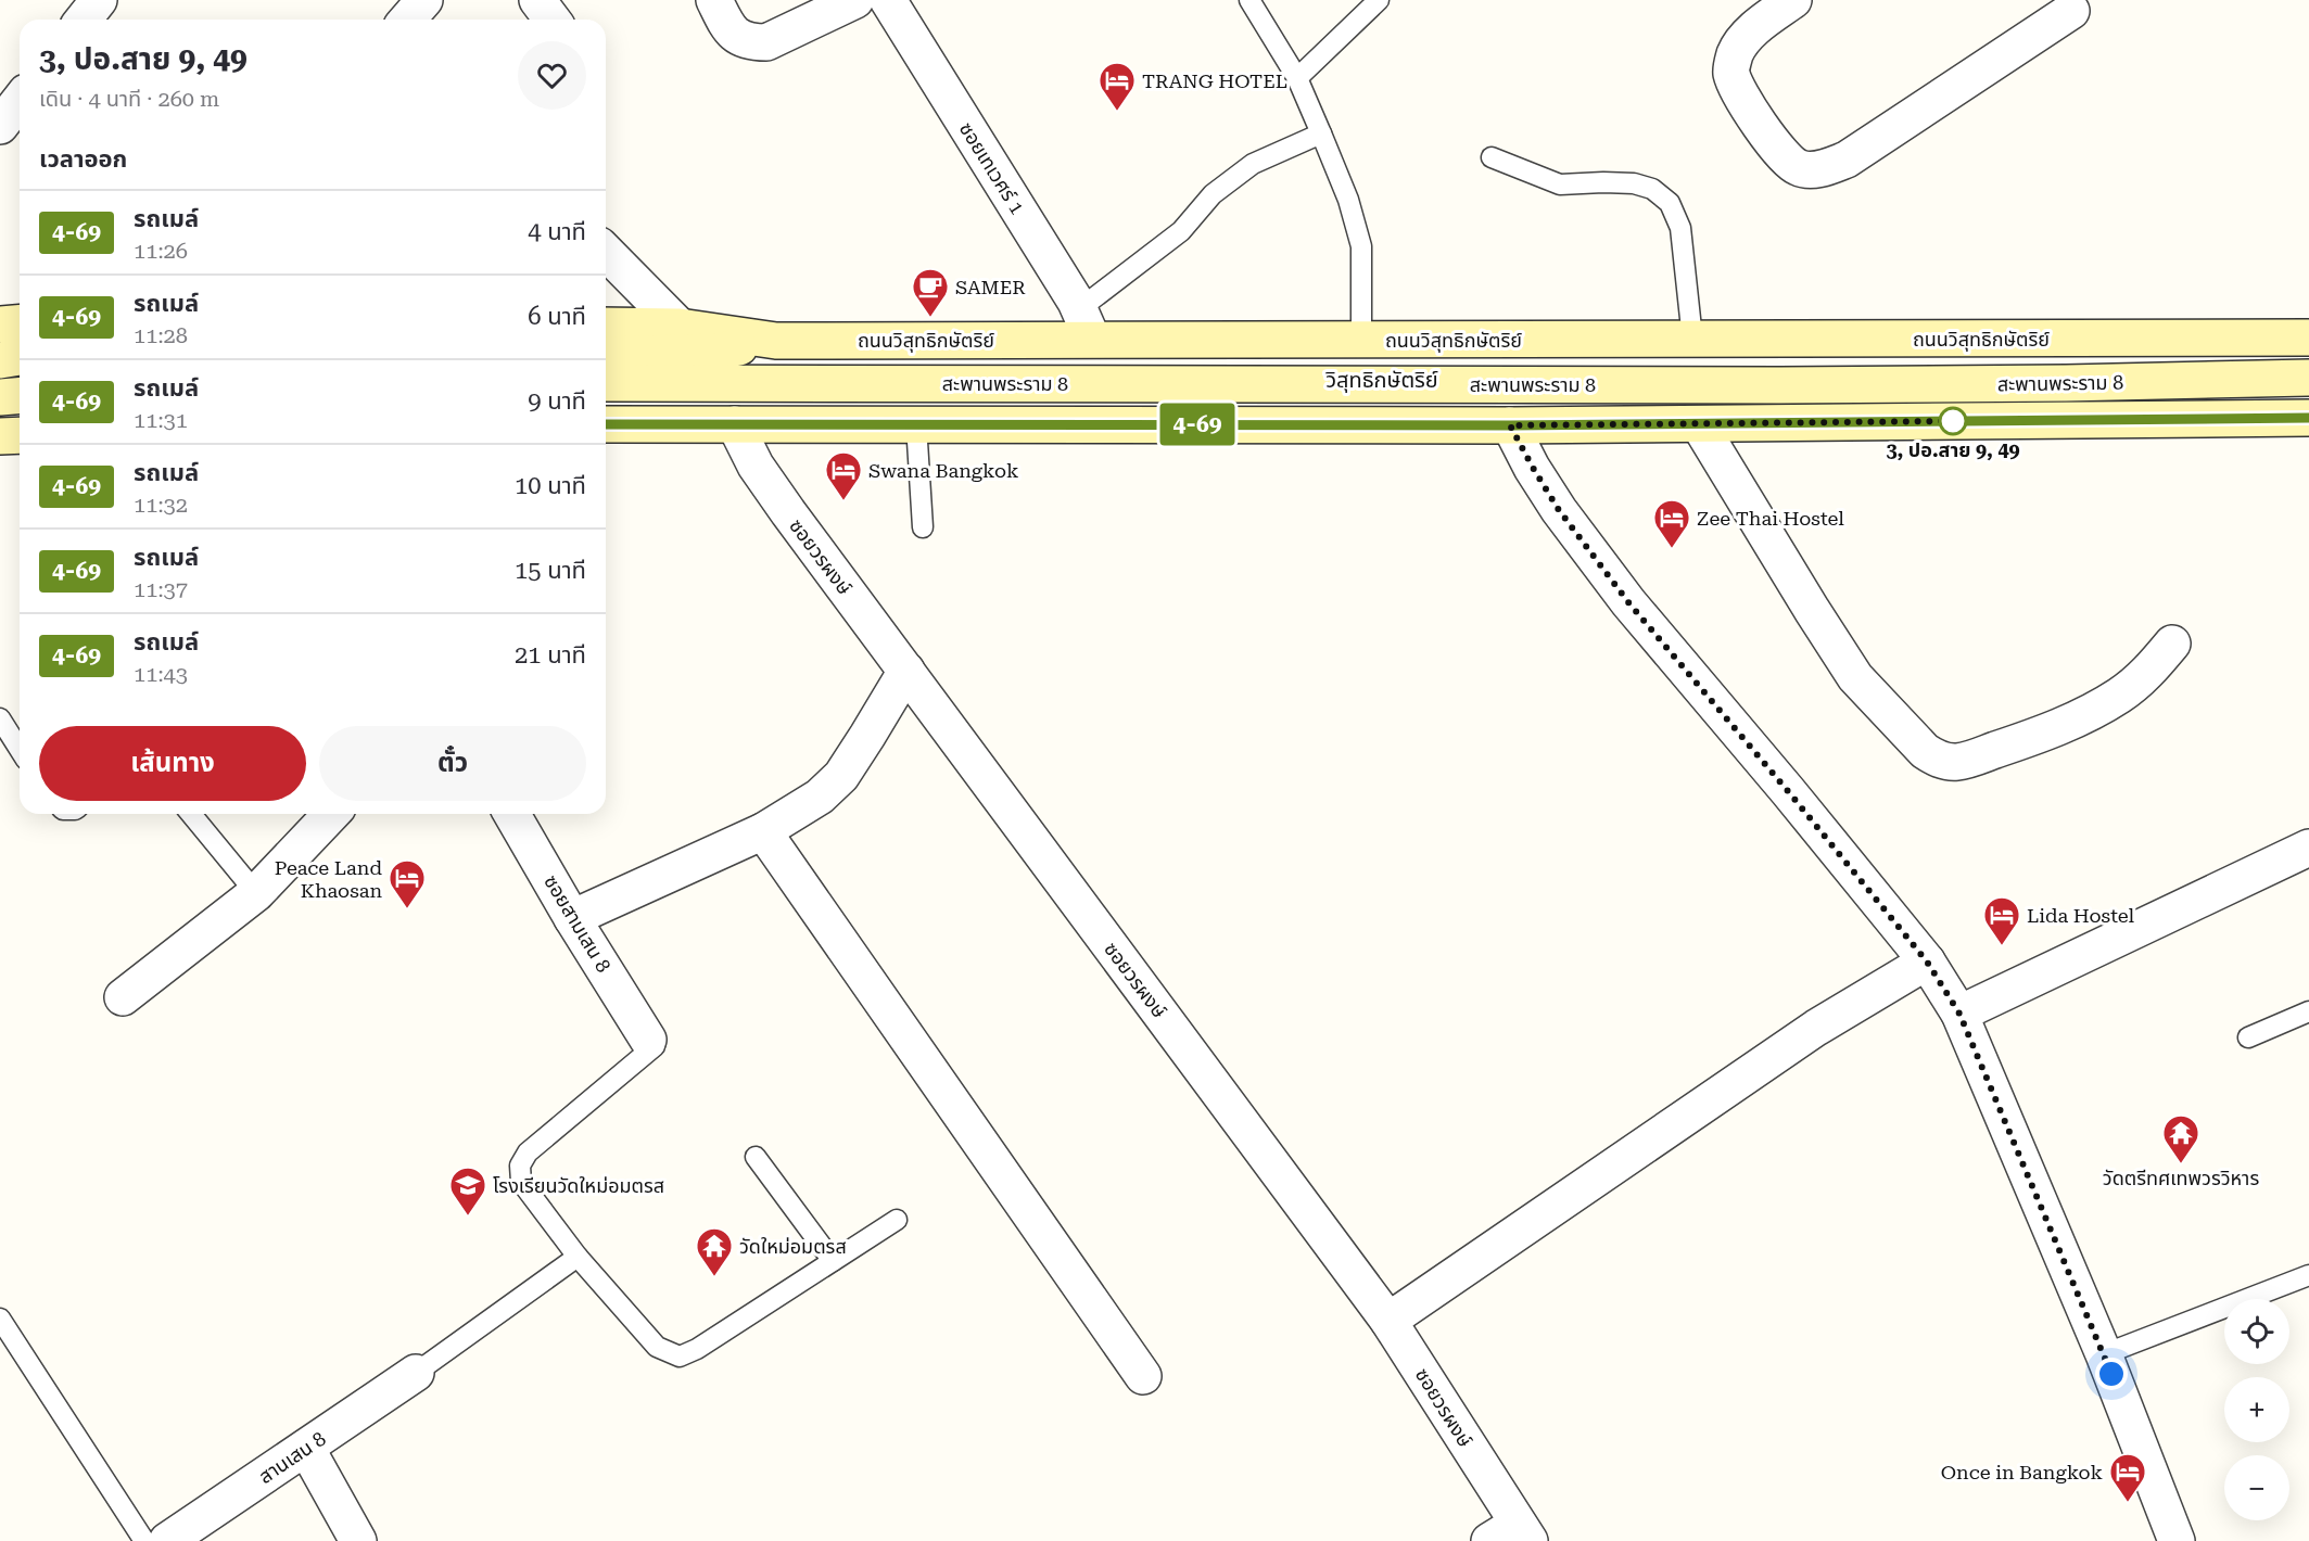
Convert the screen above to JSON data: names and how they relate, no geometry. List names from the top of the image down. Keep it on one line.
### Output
{"streets":{"main road":["ถนนวิสุทธิกษัตริย์","สะพานพระราม 8"],"street":["ซอยเทเวศร์ 1","ซอยวรผงษ์","ซอยสามเสน 8","สานเสน 8"]},"crossings":[["ซอยเทเวศร์ 1","ถนนวิสุทธิกษัตริย์"]],"districts":["วิสุทธิกษัตริย์"],"places":{"hotel":["TRANG HOTEL","Swana Bangkok","Zee Thai Hostel","Peace Land Khaosan","Lida Hostel","Once in Bangkok"],"cafe":["SAMER"],"other":["3, ปอ.สาย 9, 49"],"temple":["วัดตรีทศเทพวรวิหาร","วัดใหม่อมตรส"],"school or university":["โรงเรียนวัดใหม่อมตรส"]},"lines":["bus line 4-69"],"page":{"on_map":"4-69","heading":[["3, ปอ.สาย 9, 49","เดิน · 4 นาที · 260 m"],"เวลาออก"],"list":[{"mark":"4-69","name":"รถเมล์","note":"11:26","value":"4 นาที"},{"mark":"4-69","name":"รถเมล์","note":"11:28","value":"6 นาที"},{"mark":"4-69","name":"รถเมล์","note":"11:31","value":"9 นาที"},{"mark":"4-69","name":"รถเมล์","note":"11:32","value":"10 นาที"},{"mark":"4-69","name":"รถเมล์","note":"11:37","value":"15 นาที"},{"mark":"4-69","name":"รถเมล์","note":"11:43","value":"21 นาที"}],"buttons":["เส้นทาง","ตั๋ว"],"map_buttons":["+","−"]}}
